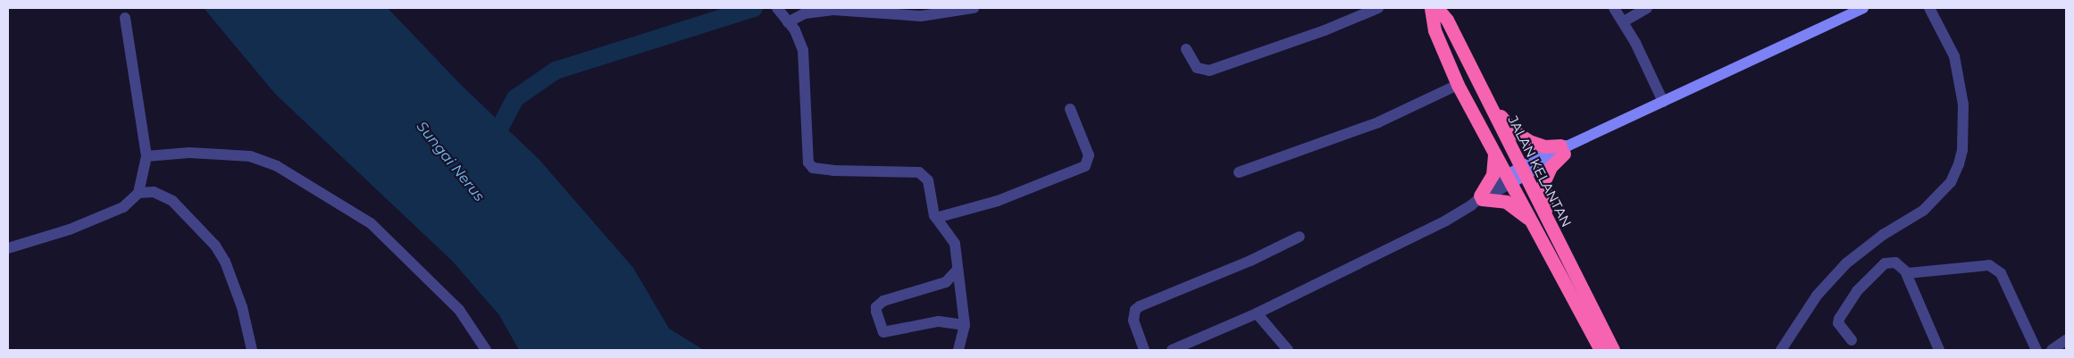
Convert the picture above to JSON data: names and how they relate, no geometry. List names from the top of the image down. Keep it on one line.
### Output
{"streets":{"highway":["JALAN KELANTAN"]},"water":["Sungai Nerus"]}
